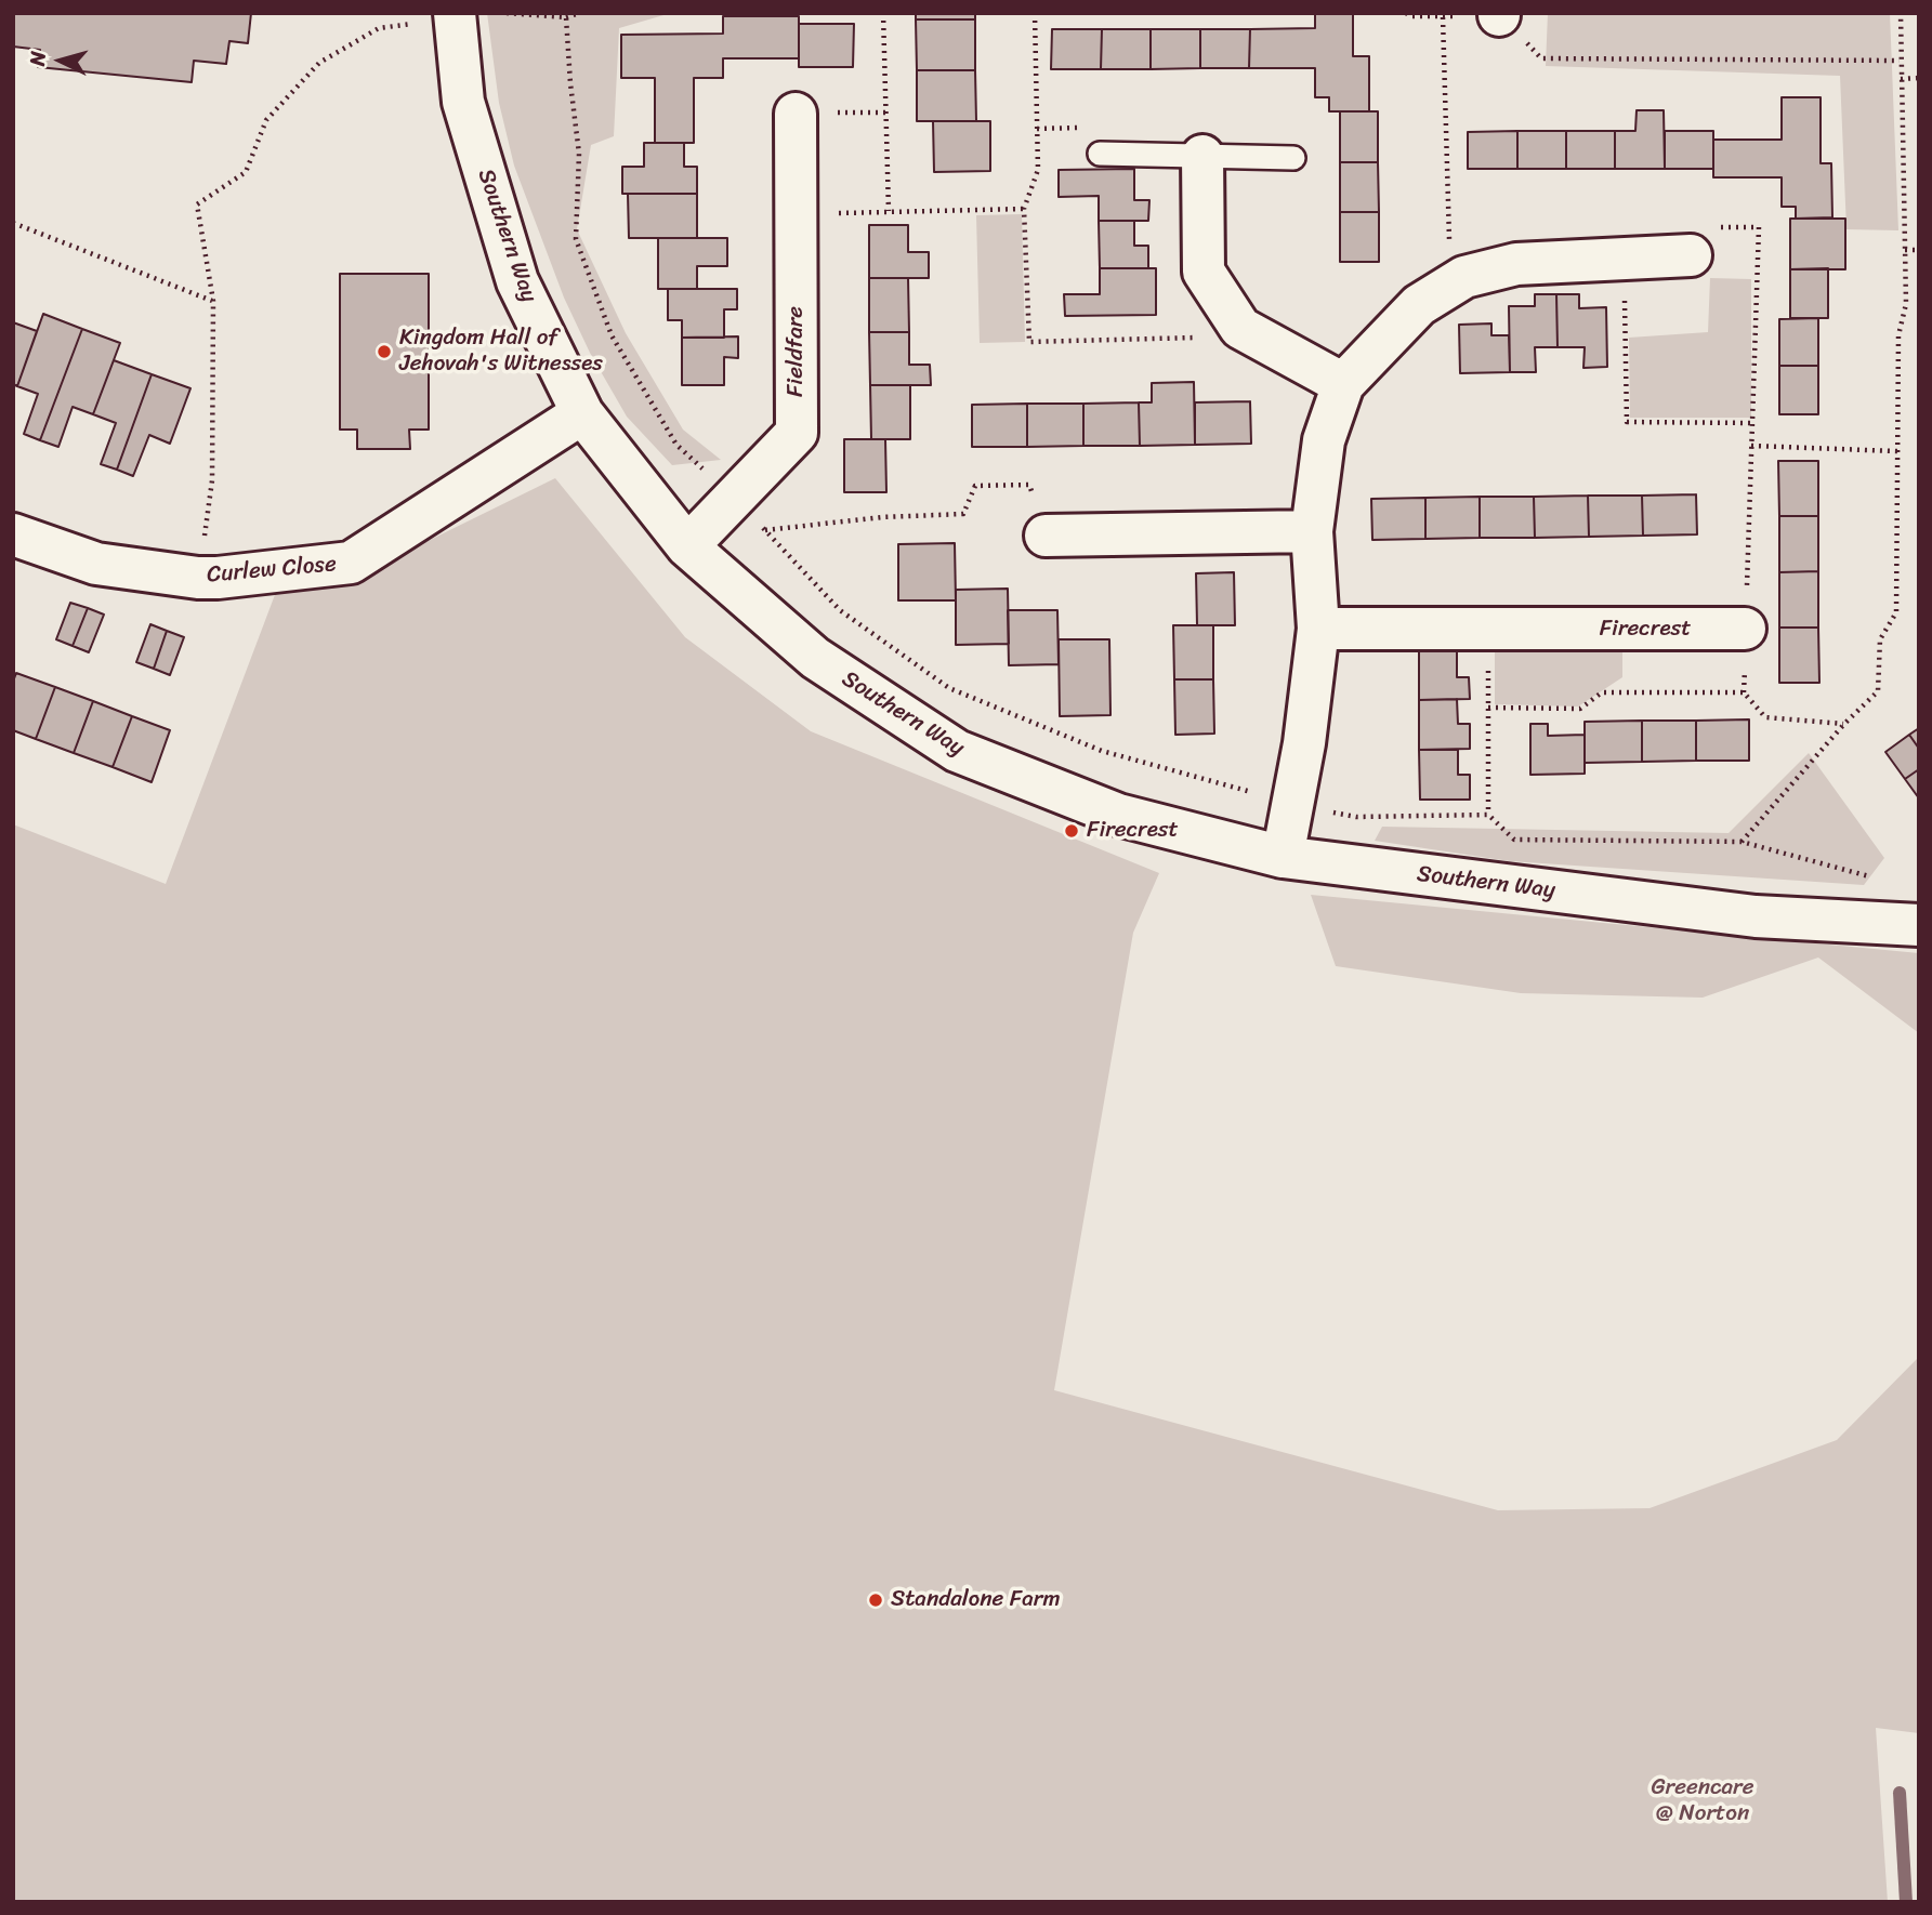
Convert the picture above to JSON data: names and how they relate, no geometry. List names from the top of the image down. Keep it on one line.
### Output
{"streets":{"street":["Southern Way","Fieldfare","Curlew Close","Firecrest"]},"crossings":[["Southern Way","Fieldfare"],["Southern Way","Curlew Close"]],"parks":["Greencare @ Norton"],"places":["Kingdom Hall of Jehovah's Witnesses","Firecrest","Standalone Farm"],"north":"left"}
